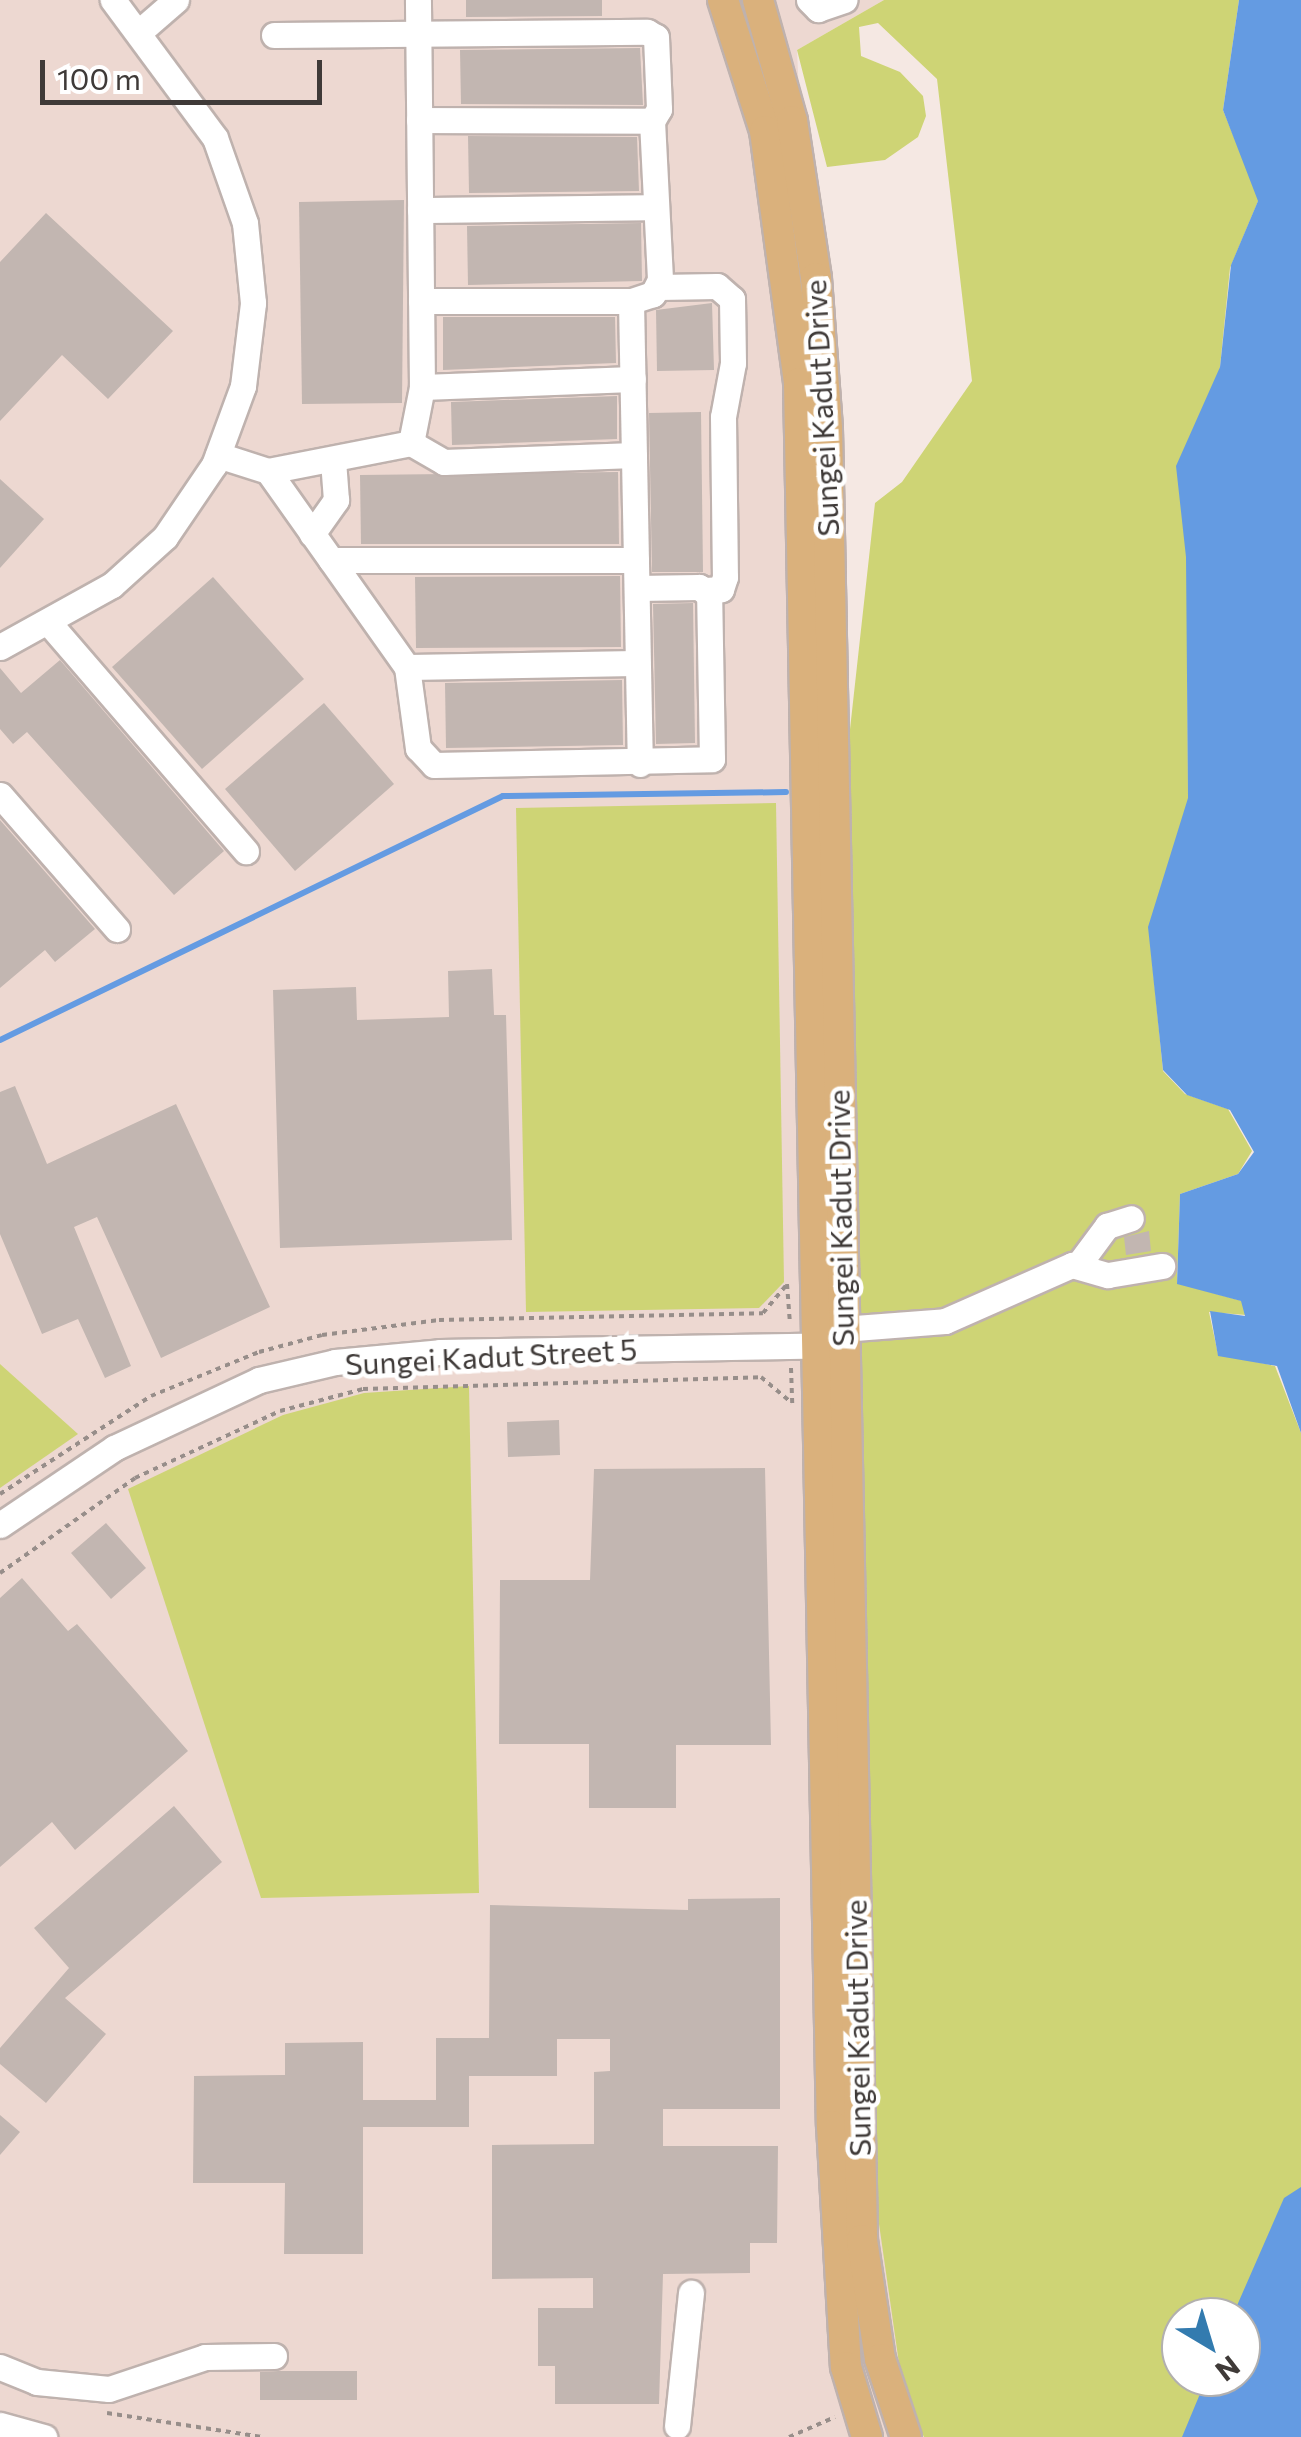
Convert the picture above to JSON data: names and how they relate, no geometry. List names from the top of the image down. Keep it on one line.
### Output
{"streets":{"main road":["Sungei Kadut Drive"],"street":["Sungei Kadut Street 5"]},"crossings":[["Sungei Kadut Drive","Sungei Kadut Street 5"]],"scale_bar":"100 m","north":"bottom right"}
